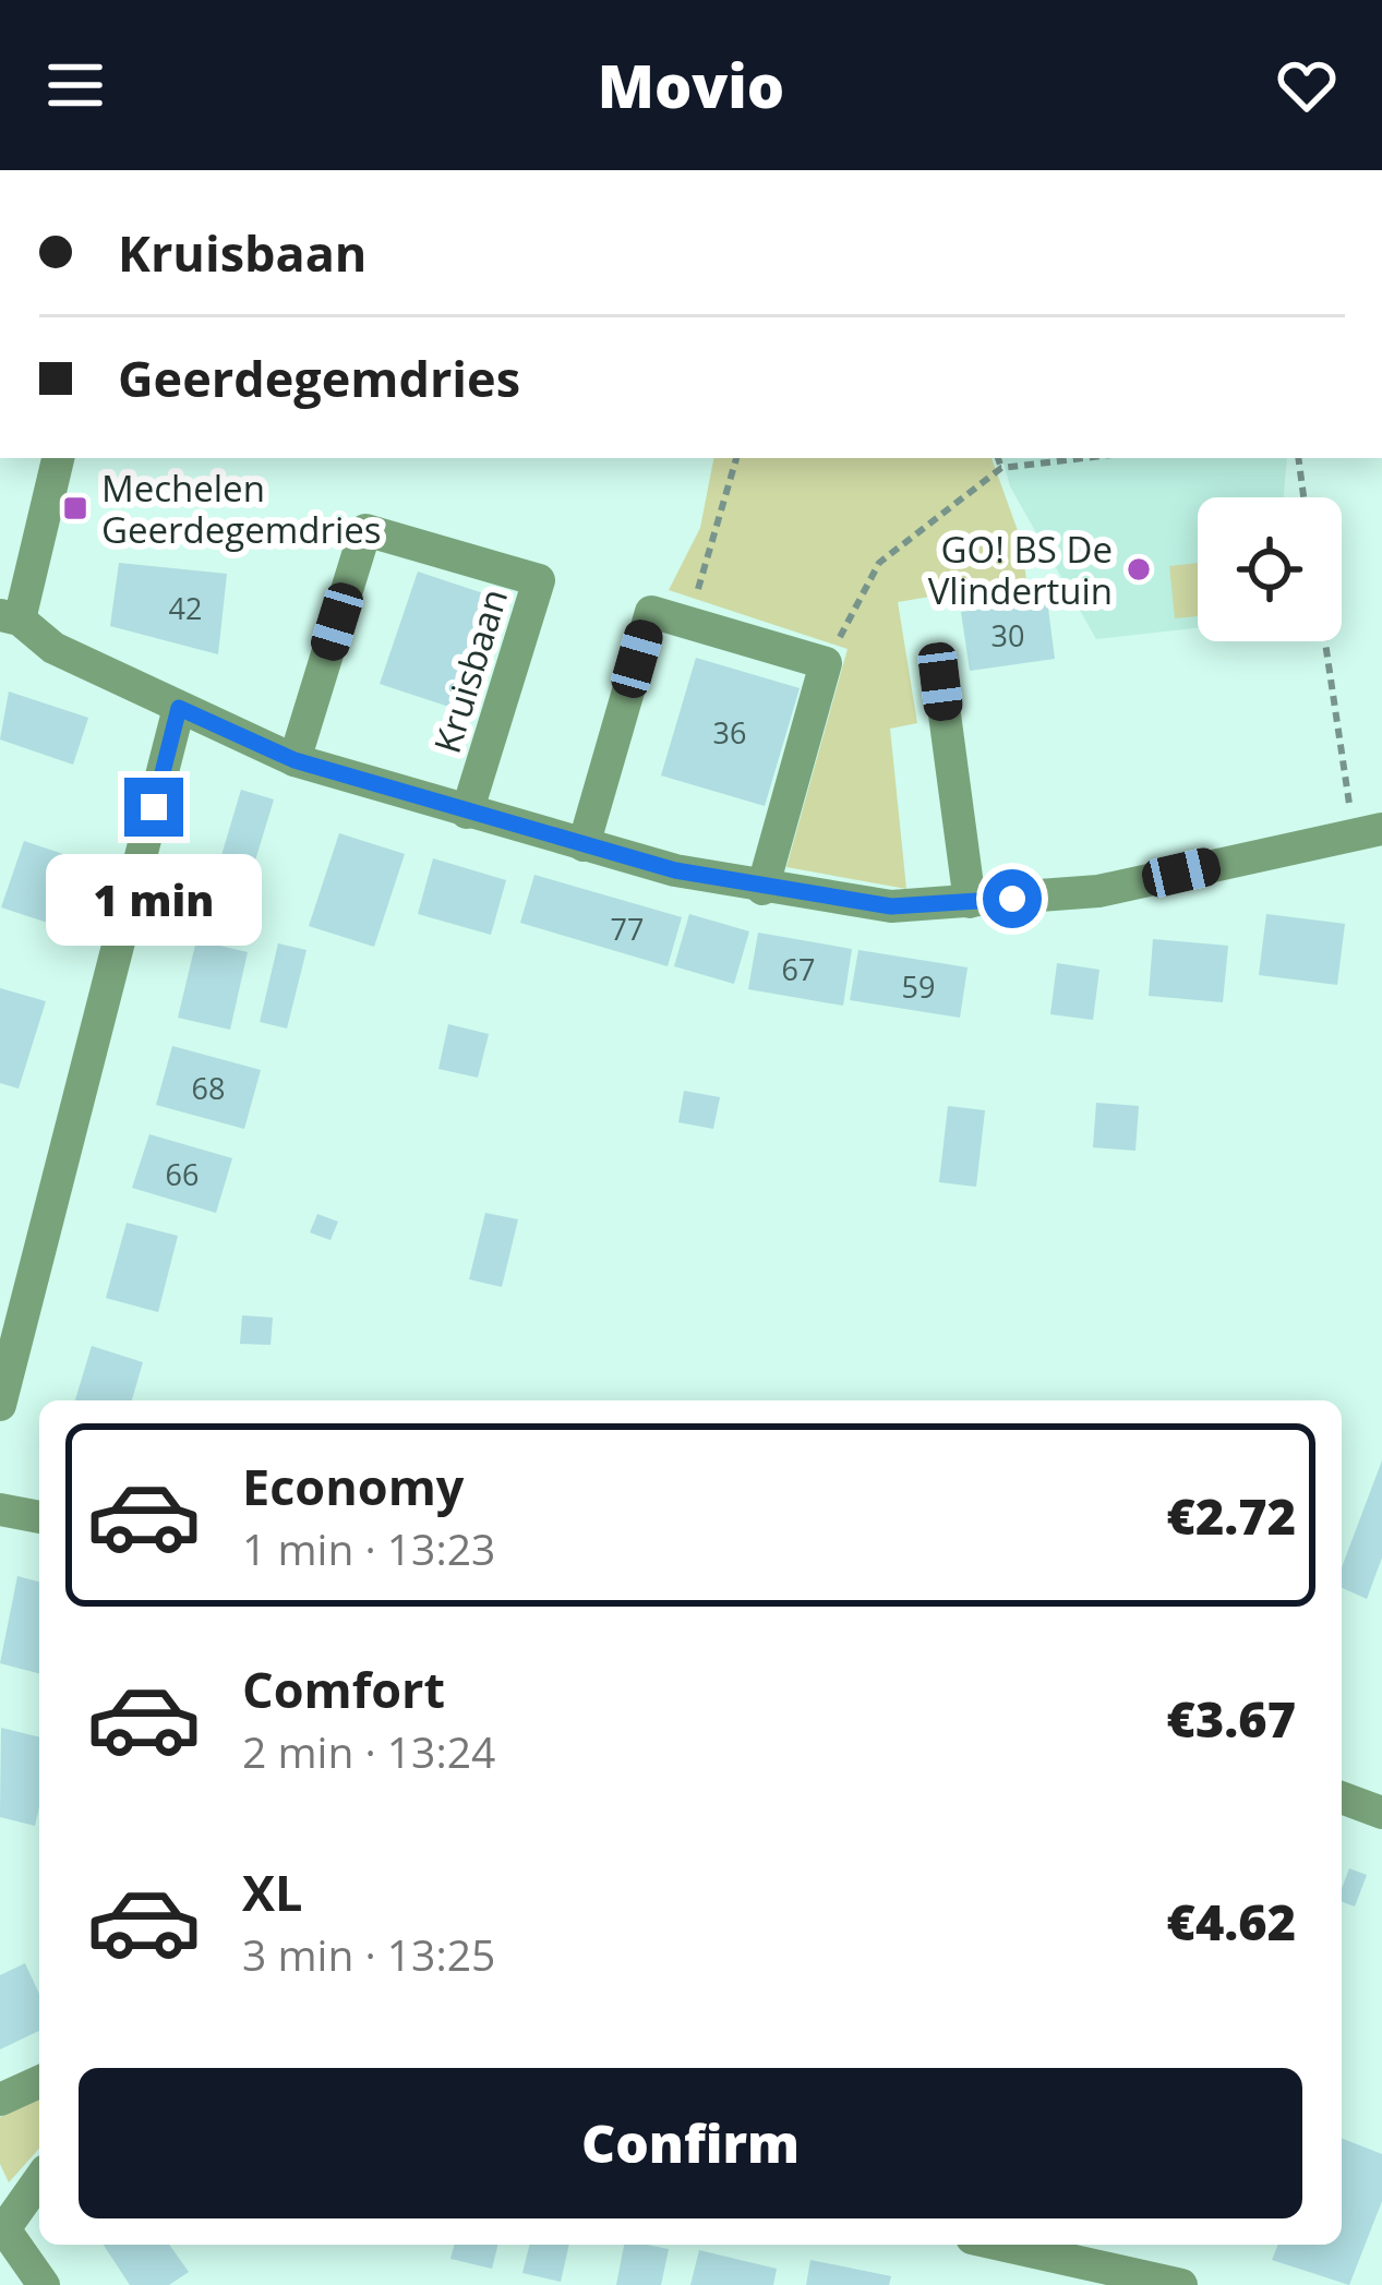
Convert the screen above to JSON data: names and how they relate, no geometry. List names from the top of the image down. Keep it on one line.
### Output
{"streets":{"street":["Kruisbaan"]},"places":{"transit":["Mechelen Geerdegemdries"],"other":["GO! BS De Vlindertuin"]},"house_numbers":["42","30","36","77","67","59","68","66"],"page":{"header":"Movio","banner":["Kruisbaan","Geerdegemdries"],"bubble":"1 min","list":[{"name":"Economy","note":"1 min · 13:23","value":"€2.72"},{"name":"Comfort","note":"2 min · 13:24","value":"€3.67"},{"name":"XL","note":"3 min · 13:25","value":"€4.62"}],"buttons":"Confirm"}}
